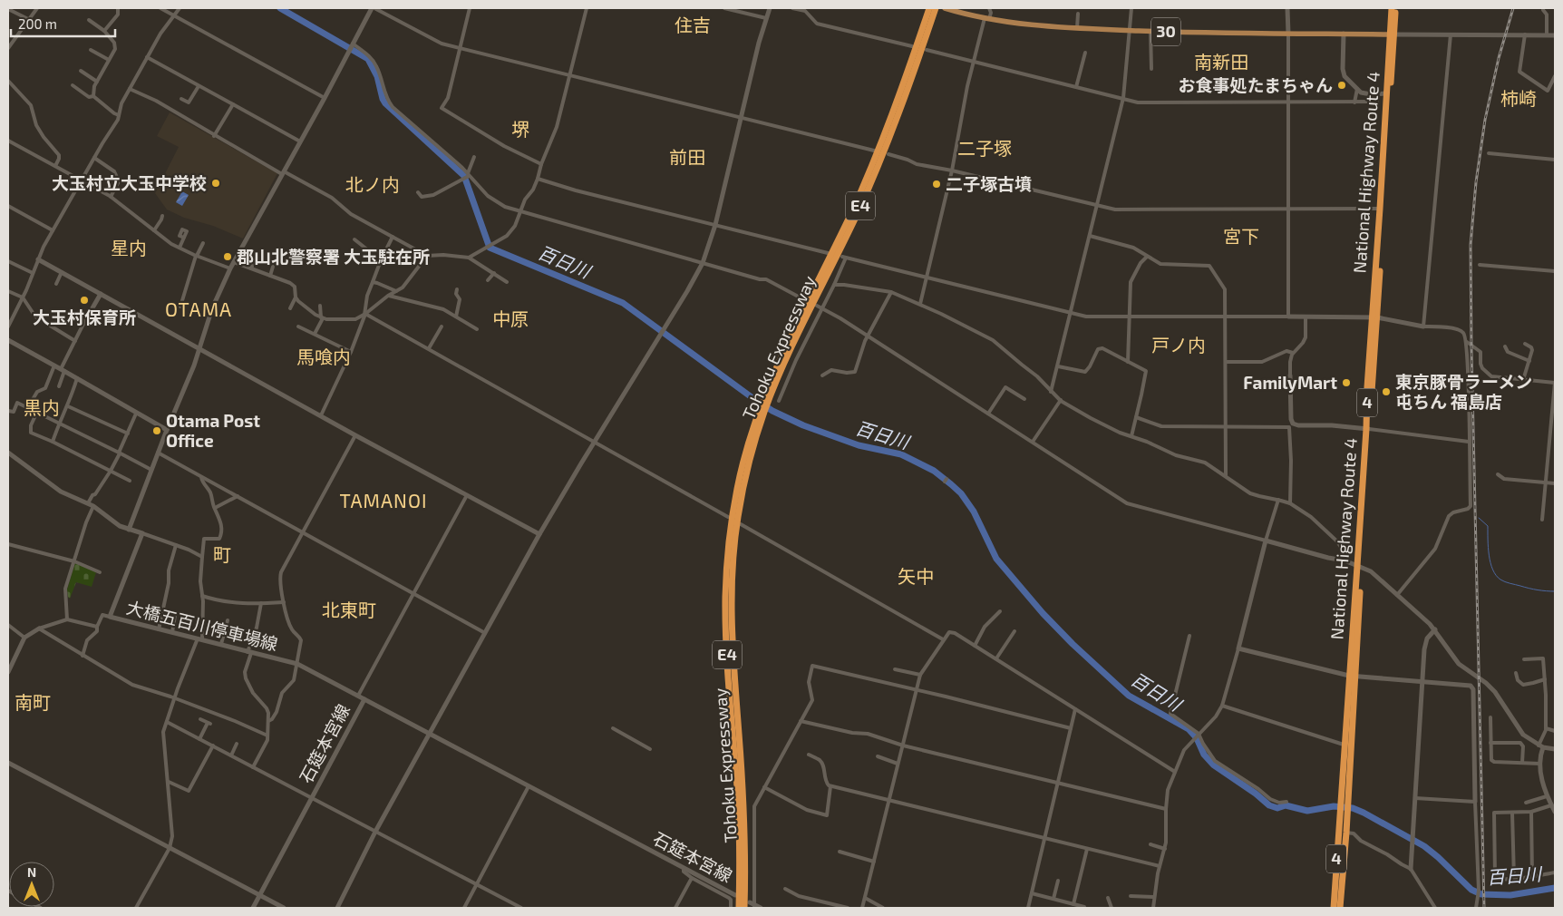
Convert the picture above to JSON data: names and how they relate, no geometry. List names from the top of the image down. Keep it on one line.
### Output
{"streets":{"highway":["National Highway Route 4","E4","Tohoku Expressway","4"],"main road":["30"],"street":["大橋五百川停車場線","石筵本宮線"]},"crossings":[["30","National Highway Route 4"],["大橋五百川停車場線","石筵本宮線"]],"districts":["住吉","南新田","柿崎","堺","二子塚","前田","北ノ内","宮下","星内","OTAMA","中原","戸ノ内","馬喰内","黒内","TAMANOI","町","矢中","北東町","南町"],"water":["百日川"],"places":["お食事処たまちゃん","大玉村立大玉中学校","二子塚古墳","郡山北警察署 大玉駐在所","大玉村保育所","FamilyMart","東京豚骨ラーメン 屯ちん 福島店","Otama Post Office"],"scale_bar":"200 m","north":"top"}
